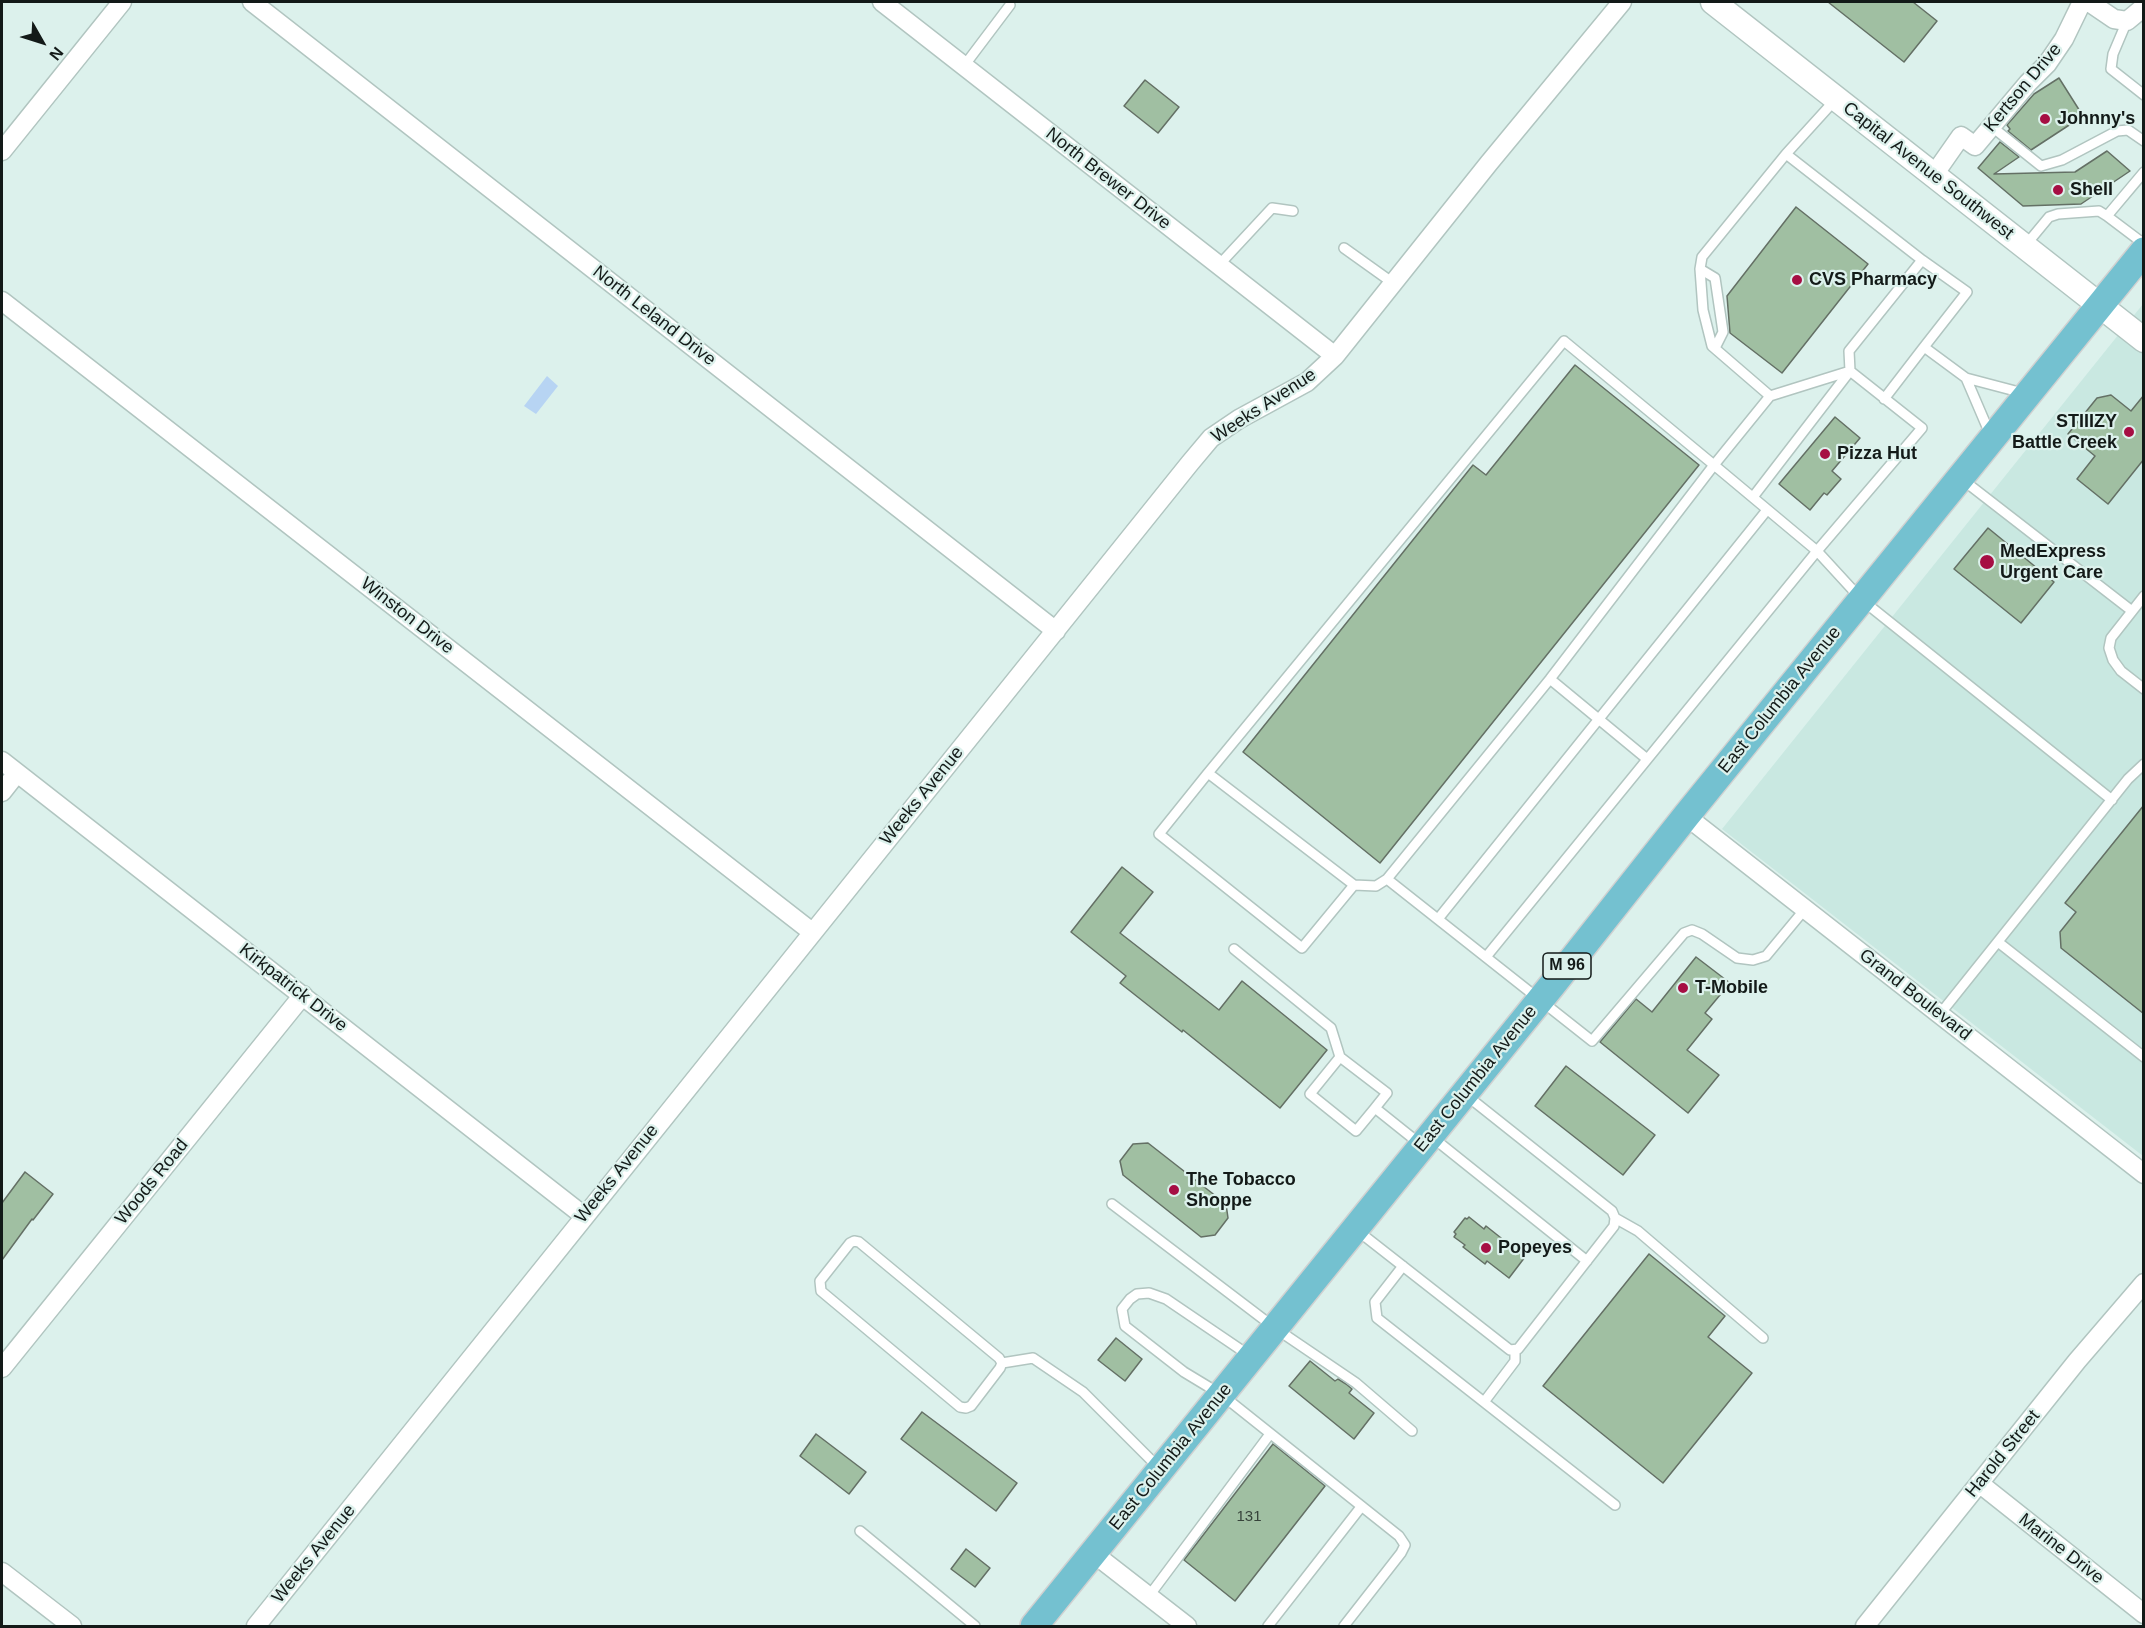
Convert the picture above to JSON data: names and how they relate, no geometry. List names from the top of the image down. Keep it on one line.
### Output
{"streets":{"main road":["Capital Avenue Southwest","East Columbia Avenue","M 96"],"street":["Kertson Drive","North Brewer Drive","North Leland Drive","Weeks Avenue","Winston Drive","Kirkpatrick Drive","Grand Boulevard","Woods Road","Harold Street","Marine Drive"]},"crossings":[["Kertson Drive","Capital Avenue Southwest"],["Capital Avenue Southwest","East Columbia Avenue"],["Capital Avenue Southwest","M 96"],["North Brewer Drive","Weeks Avenue"],["North Leland Drive","Weeks Avenue"],["Weeks Avenue","Winston Drive"],["Weeks Avenue","Kirkpatrick Drive"],["East Columbia Avenue","M 96"],["East Columbia Avenue","Grand Boulevard"],["Kirkpatrick Drive","Woods Road"],["Harold Street","Marine Drive"]],"places":["Johnny's","Shell","CVS Pharmacy","STIIIZY Battle Creek","Pizza Hut","MedExpress Urgent Care","T-Mobile","The Tobacco Shoppe","Popeyes"],"house_numbers":["131"],"north":"bottom right"}
